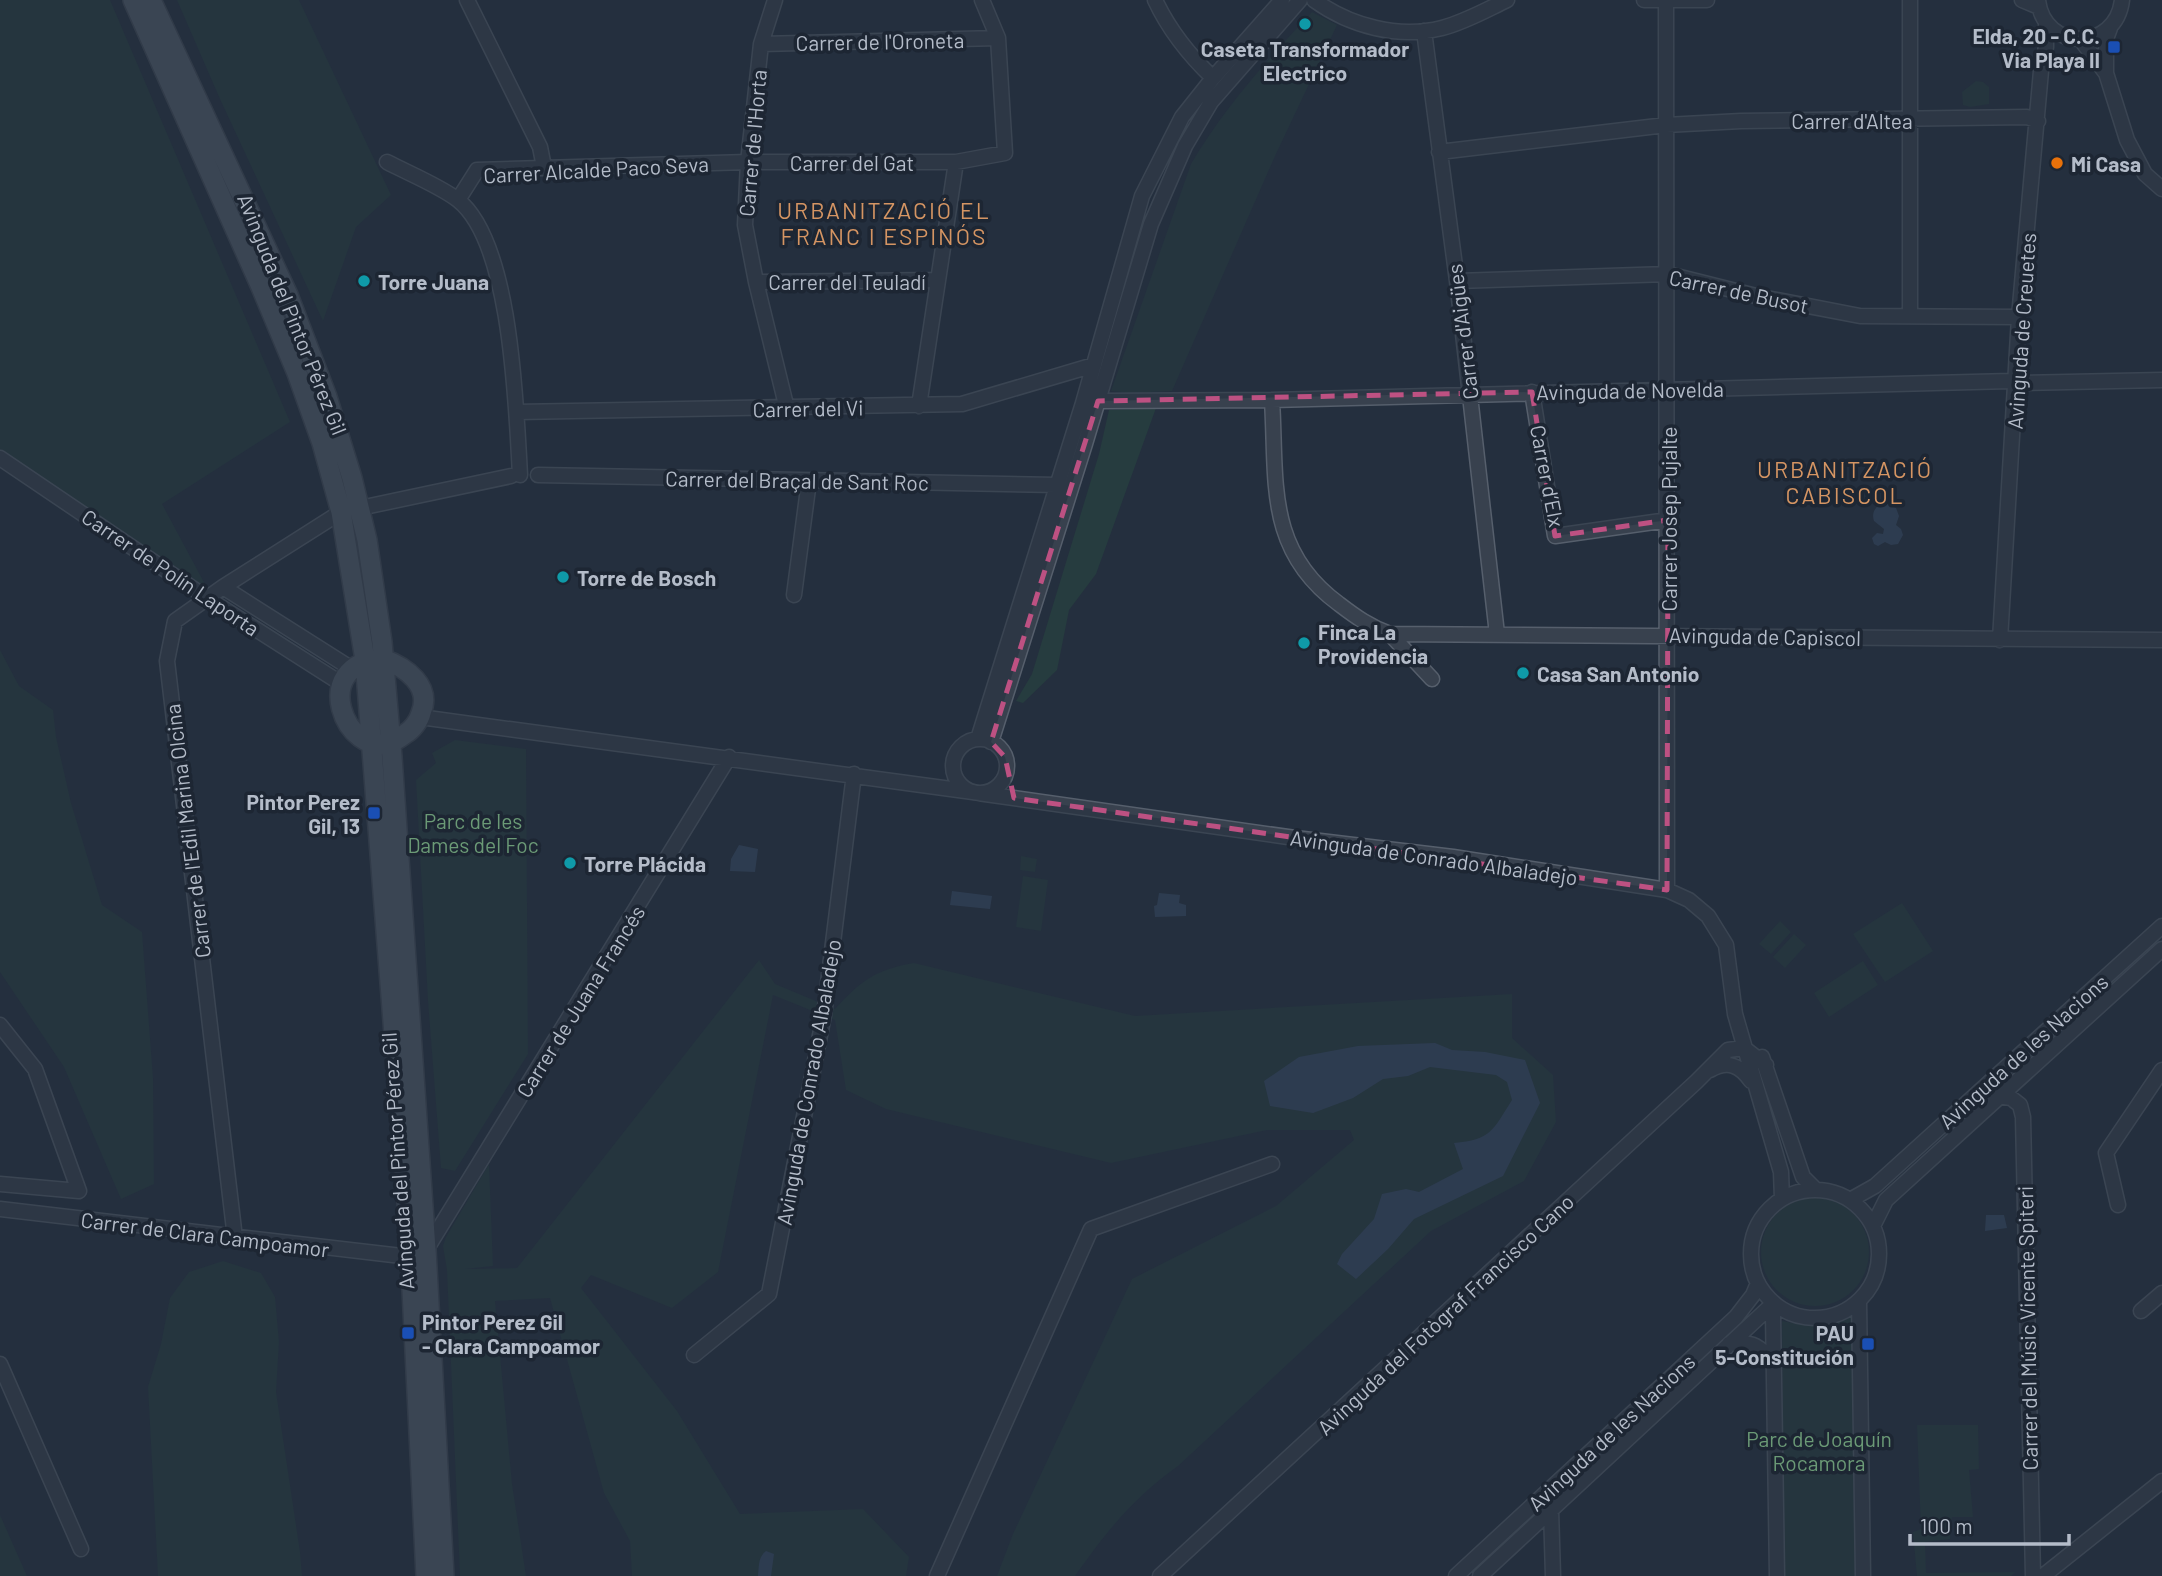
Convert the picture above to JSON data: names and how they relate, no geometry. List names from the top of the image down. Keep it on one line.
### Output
{"streets":{"main road":["Avinguda del Pintor Pérez Gil"],"street":["Carrer de l'Oroneta","Carrer d'Altea","Carrer de l'Horta","Carrer del Gat","Carrer Alcalde Paco Seva","Carrer del Teuladí","Carrer de Busot","Avinguda de Creuetes","Carrer d'Aigües","Avinguda de Novelda","Carrer del Vi","Carrer d’Elx","Carrer del Braçal de Sant Roc","Carrer Josep Pujalte","Carrer de Polín Laporta","Avinguda de Capiscol","Carrer de l'Edil Marina Olcina","Avinguda de Conrado Albaladejo","Carrer de Juana Francés","Avinguda de les Nacions","Carrer de Clara Campoamor","Avinguda del Fotògraf Francisco Cano","Carrer del Músic Vicente Spiteri"]},"crossings":[["Carrer de l'Oroneta","Carrer de l'Horta"],["Carrer de l'Oroneta","Carrer del Gat"],["Carrer d'Altea","Avinguda de Creuetes"],["Carrer d'Altea","Carrer d'Aigües"],["Carrer d'Altea","Carrer Josep Pujalte"],["Carrer de l'Horta","Carrer del Gat"],["Carrer de l'Horta","Carrer Alcalde Paco Seva"],["Carrer de l'Horta","Carrer del Teuladí"],["Carrer de l'Horta","Carrer del Vi"],["Carrer del Gat","Carrer Alcalde Paco Seva"],["Carrer de Busot","Avinguda de Creuetes"],["Carrer de Busot","Carrer d'Aigües"],["Carrer de Busot","Carrer Josep Pujalte"],["Avinguda del Pintor Pérez Gil","Carrer de Polín Laporta"],["Avinguda del Pintor Pérez Gil","Carrer de l'Edil Marina Olcina"],["Avinguda del Pintor Pérez Gil","Carrer de Juana Francés"],["Avinguda del Pintor Pérez Gil","Carrer de Clara Campoamor"],["Avinguda de Creuetes","Avinguda de Novelda"],["Avinguda de Creuetes","Avinguda de Capiscol"],["Carrer d'Aigües","Avinguda de Novelda"],["Carrer d'Aigües","Avinguda de Capiscol"],["Avinguda de Novelda","Carrer d’Elx"],["Avinguda de Novelda","Carrer Josep Pujalte"],["Avinguda de Novelda","Avinguda de Capiscol"],["Carrer del Vi","Carrer de l'Edil Marina Olcina"],["Carrer d’Elx","Carrer Josep Pujalte"],["Carrer Josep Pujalte","Avinguda de Capiscol"],["Carrer Josep Pujalte","Avinguda de Conrado Albaladejo"],["Carrer de Polín Laporta","Carrer de l'Edil Marina Olcina"],["Carrer de l'Edil Marina Olcina","Carrer de Clara Campoamor"],["Avinguda de Conrado Albaladejo","Carrer de Juana Francés"],["Carrer de Juana Francés","Carrer de Clara Campoamor"],["Avinguda de les Nacions","Carrer del Músic Vicente Spiteri"]],"districts":["URBANITZACIÓ EL FRANC I ESPINÓS","URBANITZACIÓ CABISCOL"],"parks":["Parc de les Dames del Foc","Parc de Joaquín Rocamora"],"places":{"other":["Caseta Transformador Electrico","Mi Casa","Torre Juana","Torre de Bosch","Finca La Providencia","Casa San Antonio","Torre Plácida"],"transit":["Elda, 20 - C.C. Via Playa II","Pintor Perez Gil, 13","Pintor Perez Gil - Clara Campoamor","PAU 5-Constitución"]},"scale_bar":"100 m"}
